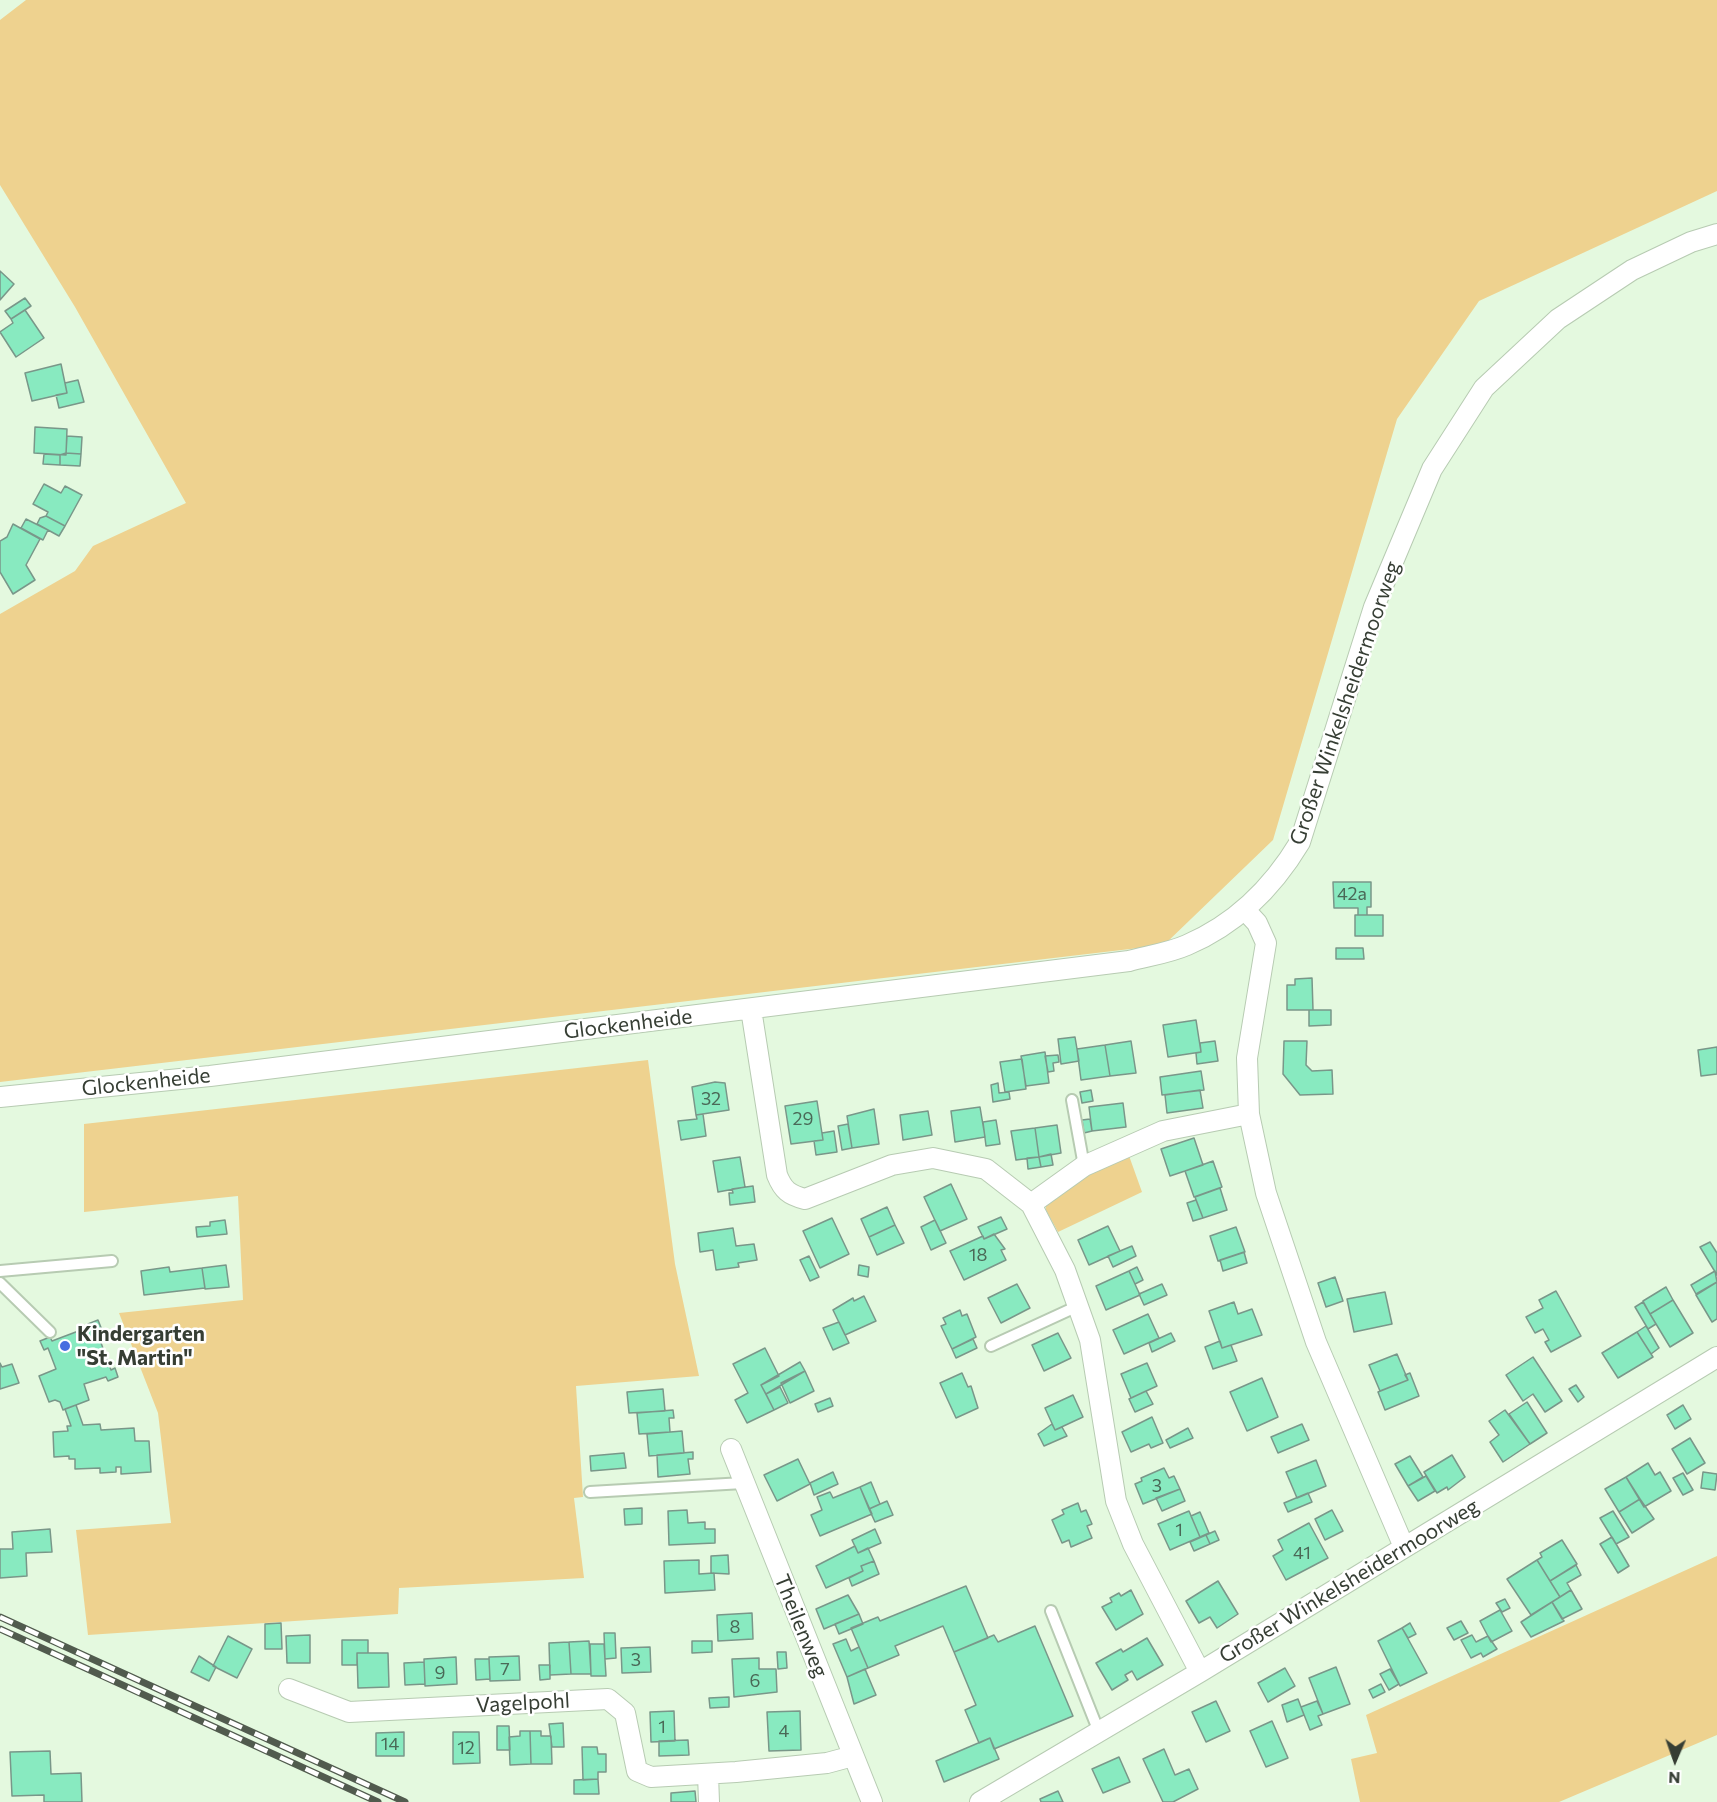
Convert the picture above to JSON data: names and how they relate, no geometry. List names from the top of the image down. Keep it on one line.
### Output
{"streets":{"street":["Großer Winkelsheidermoorweg","Glockenheide","Theilenweg","Vagelpohl"]},"crossings":[["Großer Winkelsheidermoorweg","Glockenheide"],["Theilenweg","Vagelpohl"]],"places":["Kindergarten \"St. Martin\""],"house_numbers":["42a","32","29","18","3","1","41","8","3","7","9","6","1","4","14","12"],"north":"bottom"}
